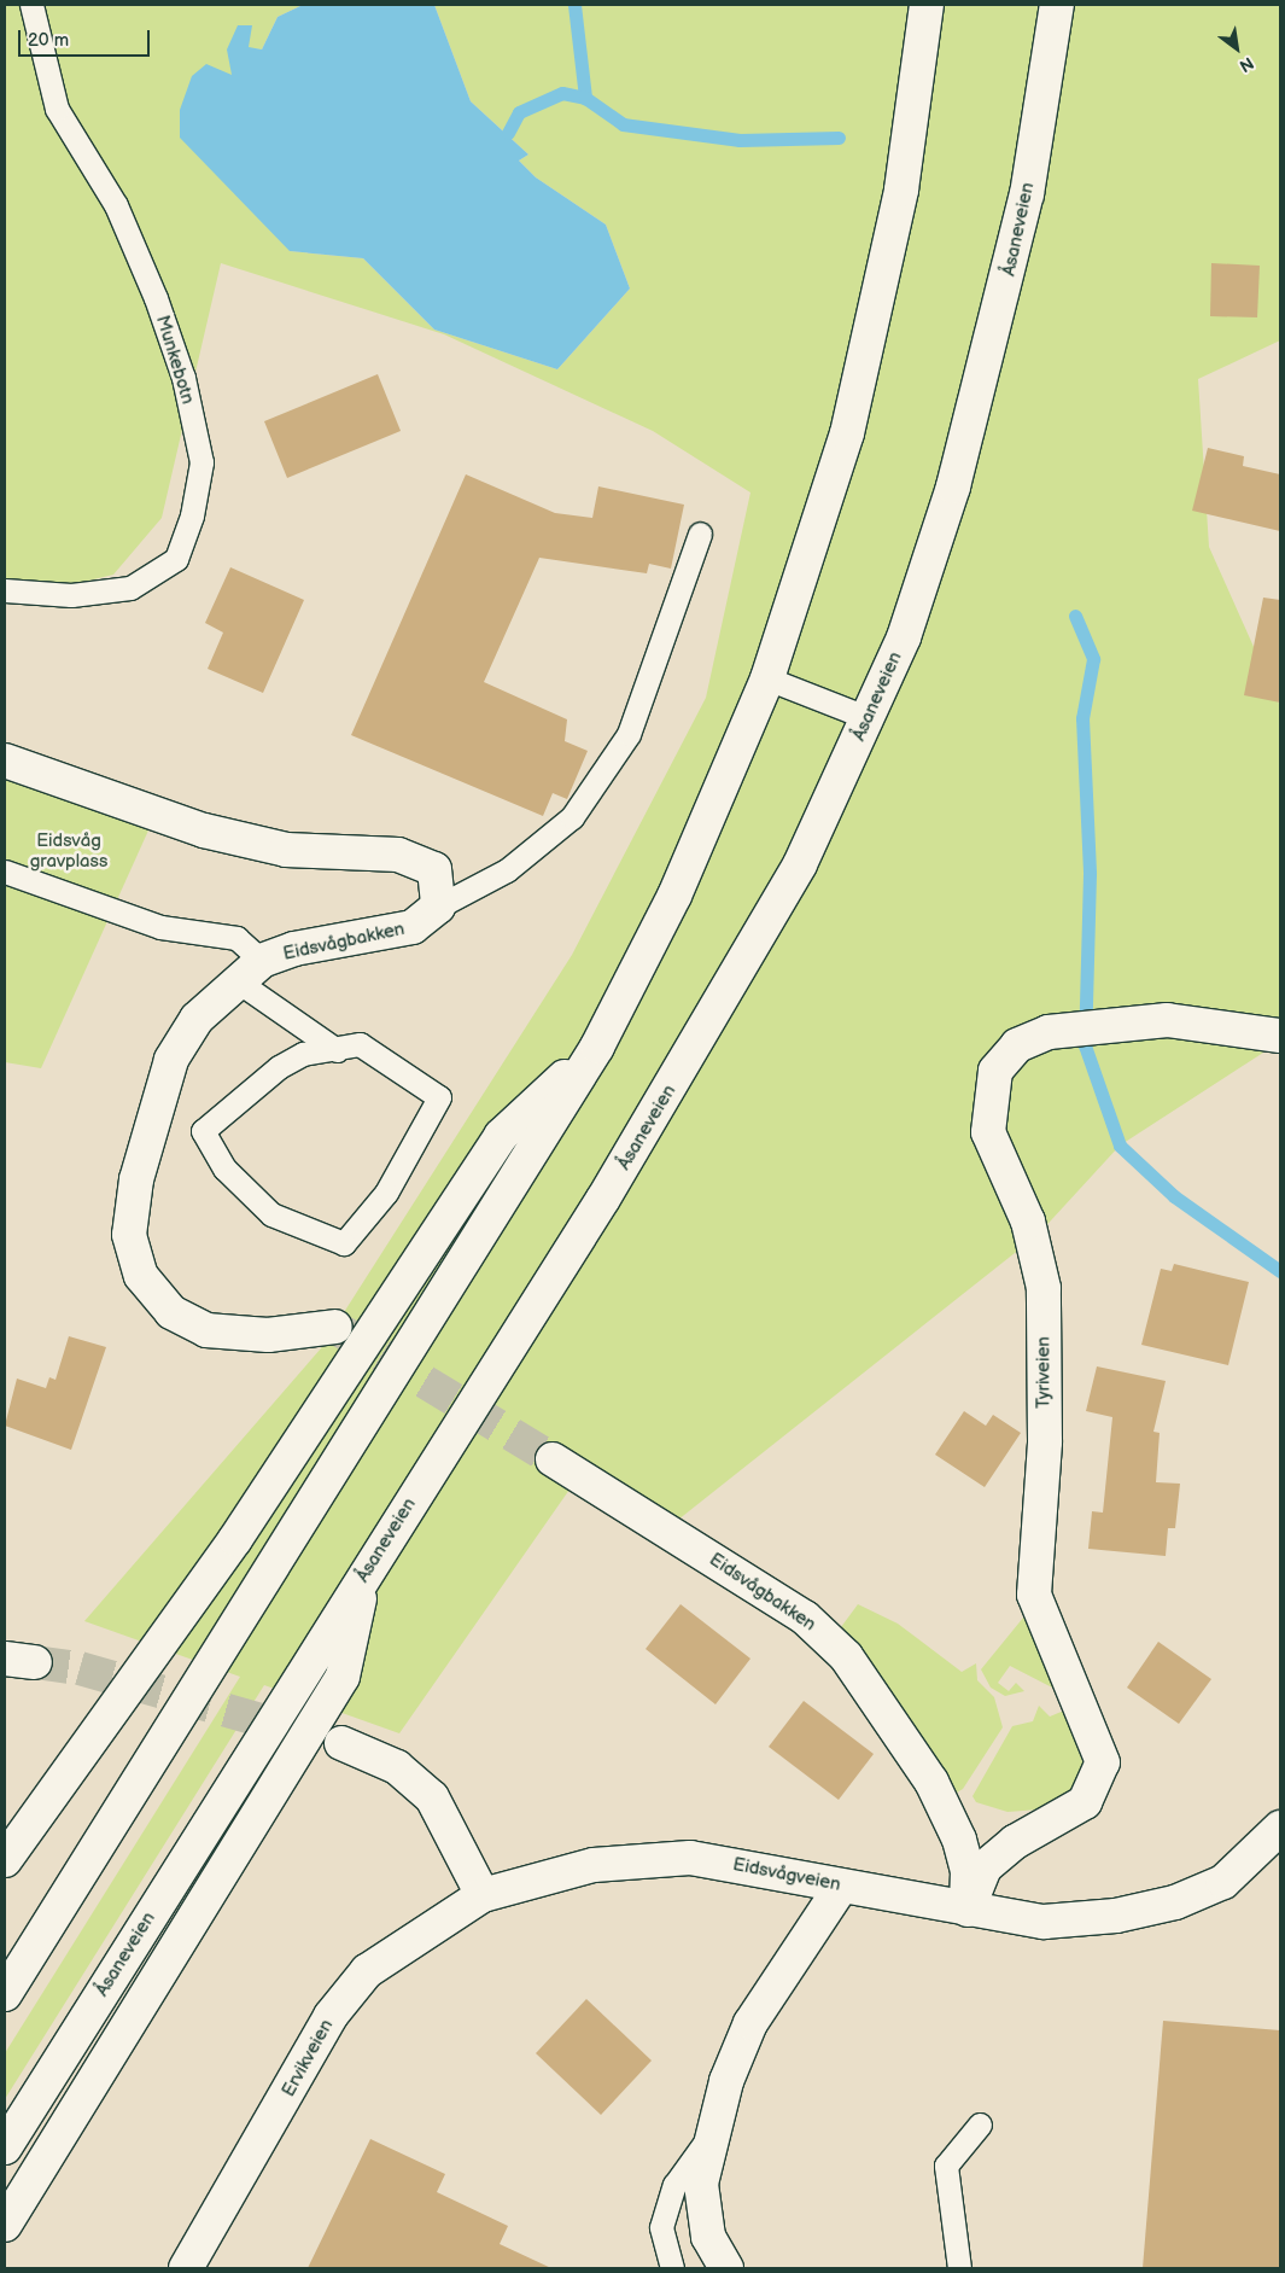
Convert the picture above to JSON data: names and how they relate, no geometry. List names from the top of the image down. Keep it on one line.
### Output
{"streets":{"main road":["Åsaneveien","Eidsvågbakken","Tyriveien","Eidsvågveien","Ervikveien"],"lane":["Munkebotn"]},"crossings":[["Eidsvågbakken","Tyriveien"],["Eidsvågbakken","Eidsvågveien"],["Tyriveien","Eidsvågveien"],["Eidsvågveien","Ervikveien"]],"parks":["Eidsvåg gravplass"],"scale_bar":"20 m","north":"bottom right"}
